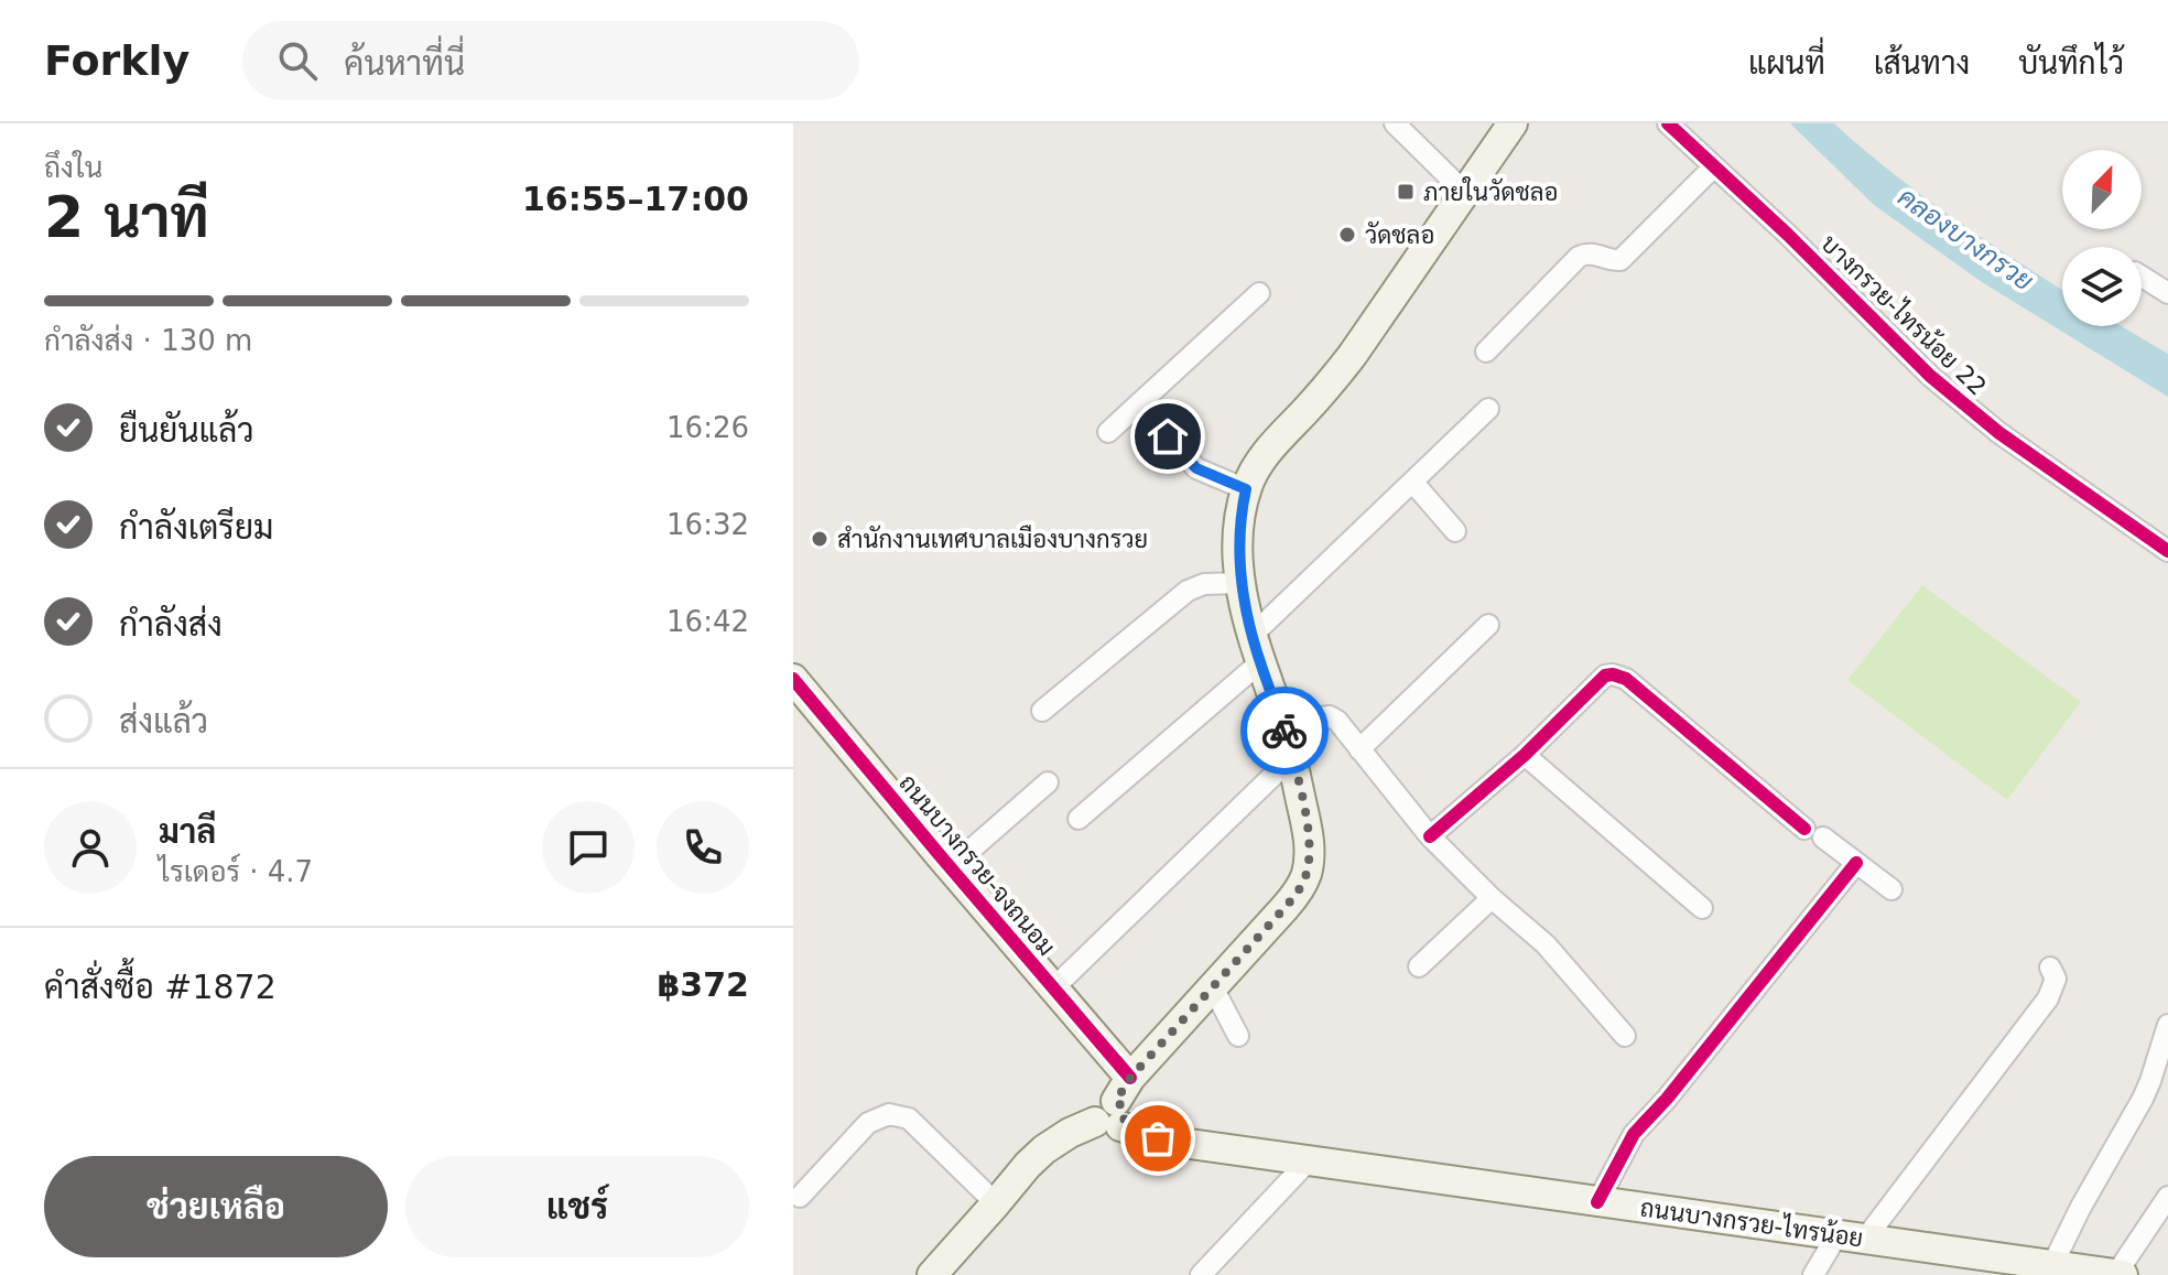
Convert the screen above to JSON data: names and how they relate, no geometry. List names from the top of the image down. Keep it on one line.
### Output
{"streets":{"main road":["ถนนบางกรวย-จงถนอม","ถนนบางกรวย-ไทรน้อย"],"street":["บางกรวย-ไทรน้อย 22"]},"crossings":[["ถนนบางกรวย-จงถนอม","ถนนบางกรวย-ไทรน้อย"]],"water":["คลองบางกรวย"],"places":{"transit":["ภายในวัดชลอ"],"other":["วัดชลอ","สำนักงานเทศบาลเมืองบางกรวย"]},"north":"top right","page":{"header":"Forkly","search":"ค้นหาที่นี่","nav":["แผนที่","เส้นทาง","บันทึกไว้"],"heading":["2 นาที","ถึงใน","16:55–17:00"],"panel":["มาลี","ไรเดอร์ · 4.7","คำสั่งซื้อ #1872","฿372"],"bar":"กำลังส่ง · 130 m","list":[["ยืนยันแล้ว","16:26"],["กำลังเตรียม","16:32"],["กำลังส่ง","16:42"],"ส่งแล้ว"],"buttons":["ช่วยเหลือ","แชร์"]}}
